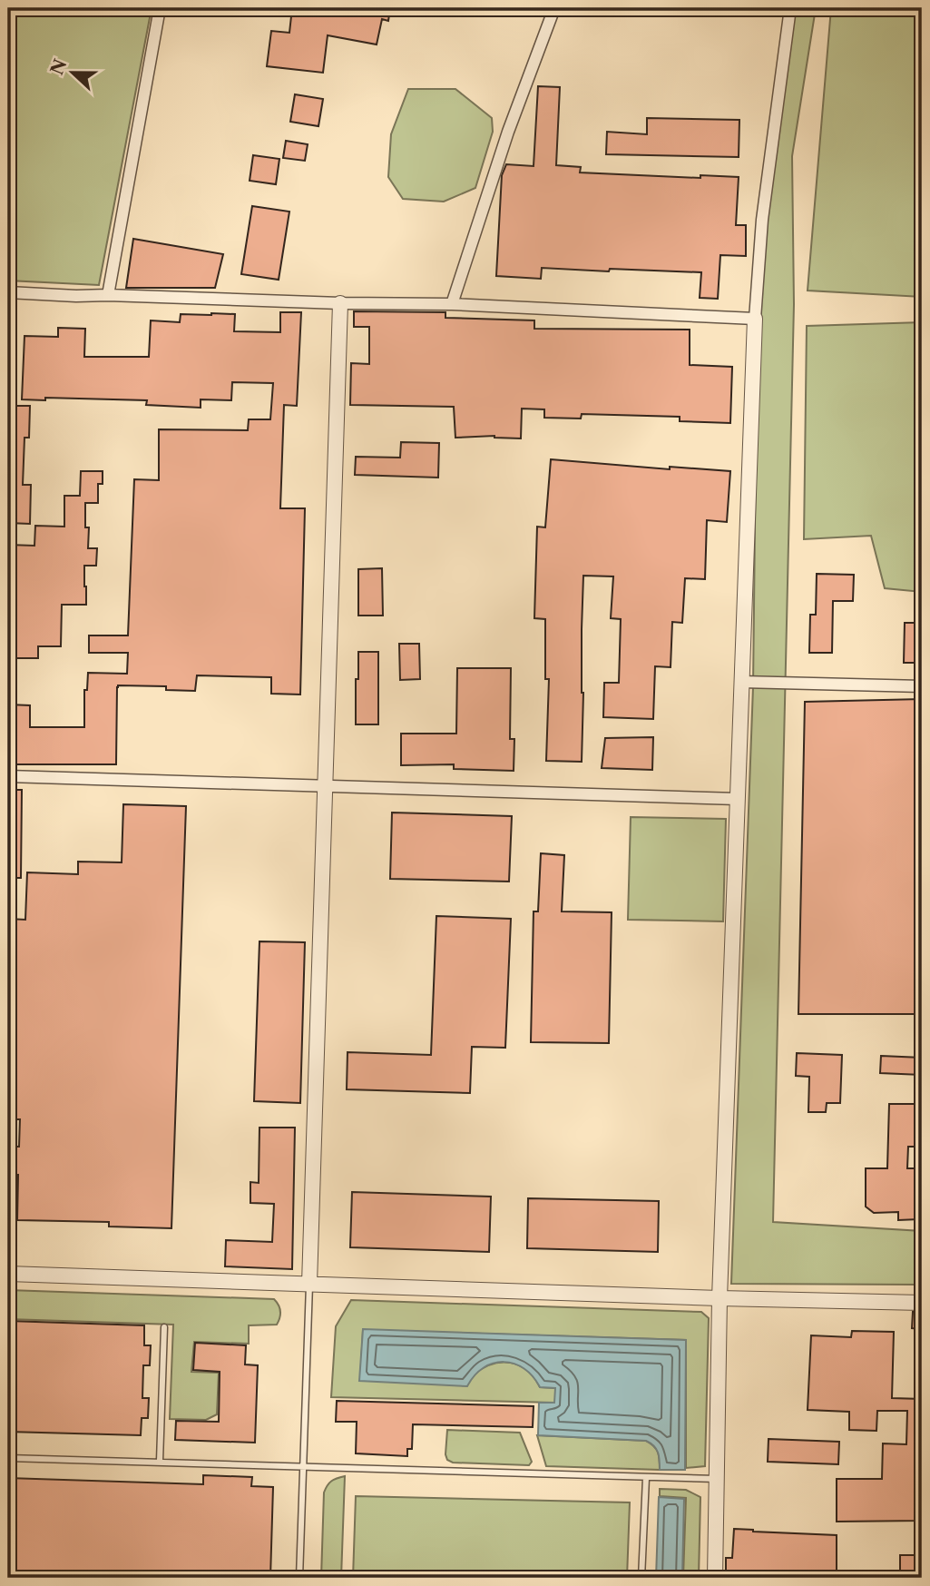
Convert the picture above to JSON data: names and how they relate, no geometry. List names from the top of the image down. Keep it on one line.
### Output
{"north":"left"}
